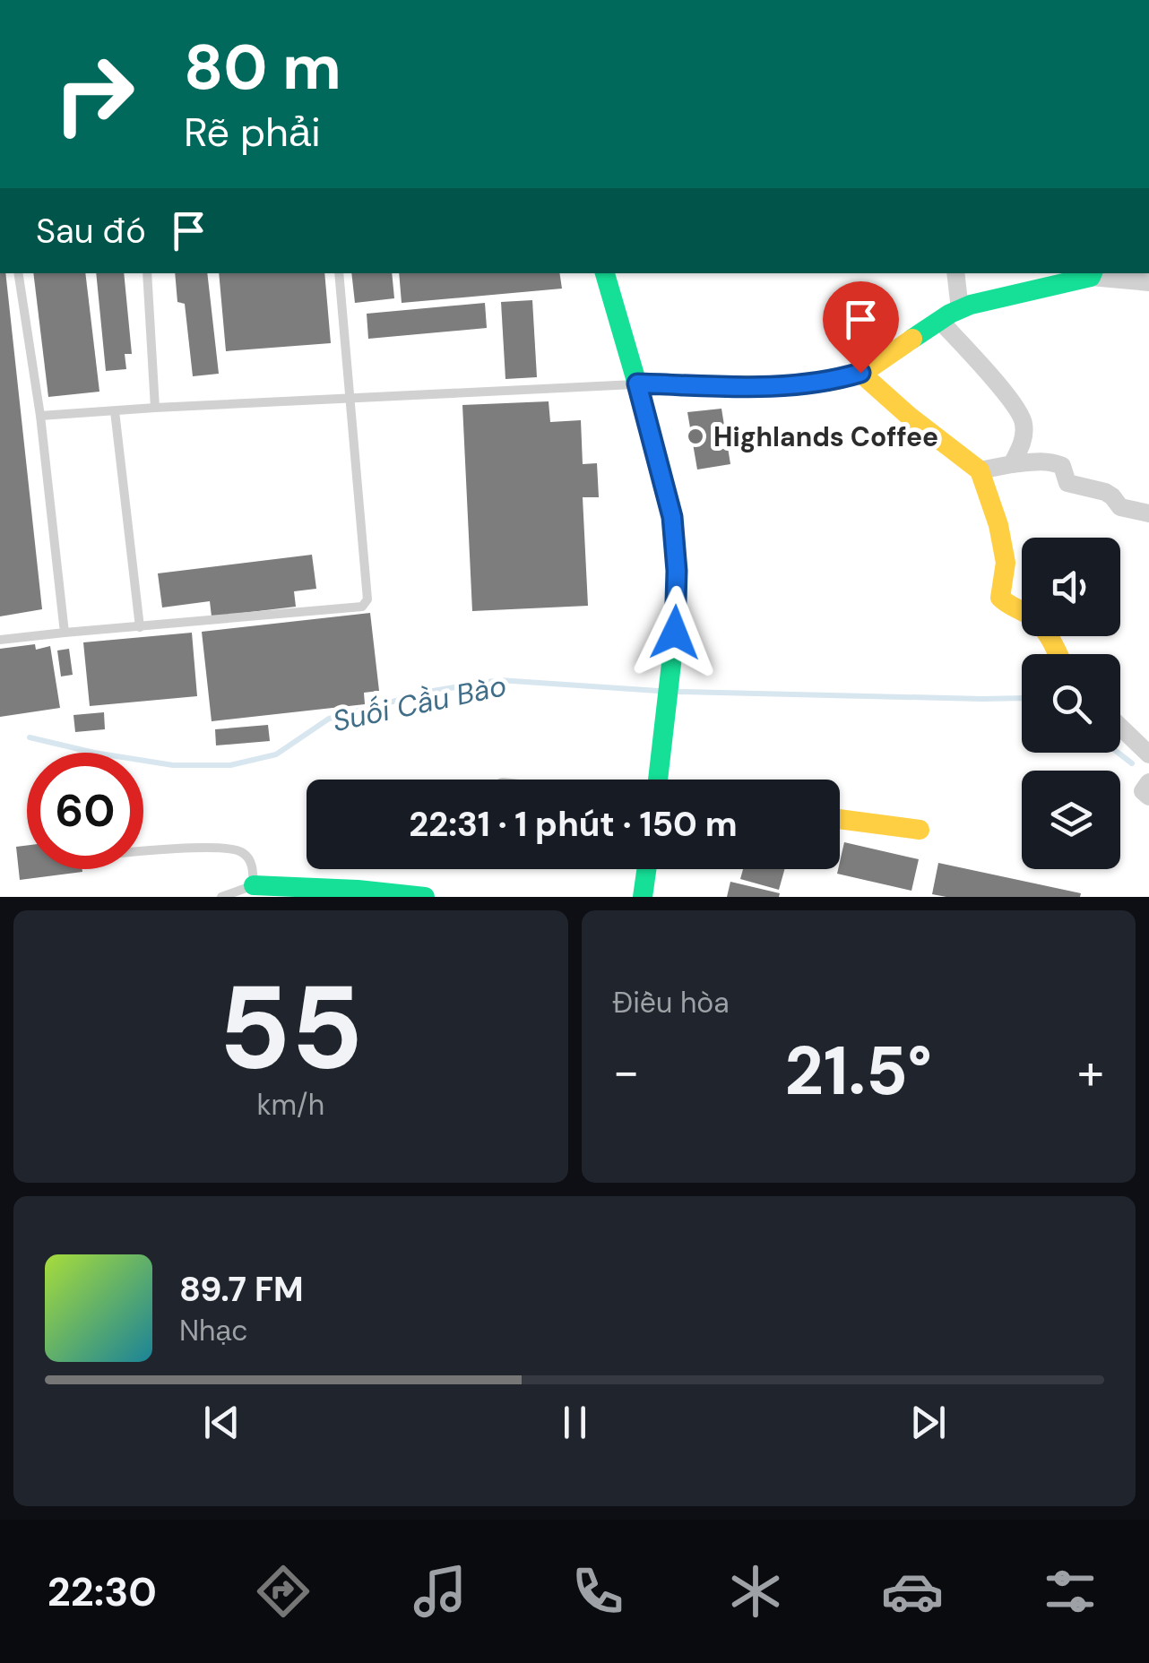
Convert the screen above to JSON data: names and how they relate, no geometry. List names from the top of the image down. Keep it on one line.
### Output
{"water":["Suối Cầu Bào"],"places":["Highlands Coffee"],"page":{"turn":["80 m","Rẽ phải"],"then":"Sau đó","limit":"60","trip":"22:31 · 1 phút · 150 m","tile":[["55","km/h"],"Điều hòa"],"heat":["−","21.5°","+"],"song":["89.7 FM","Nhạc"],"tabs":"22:30"}}
